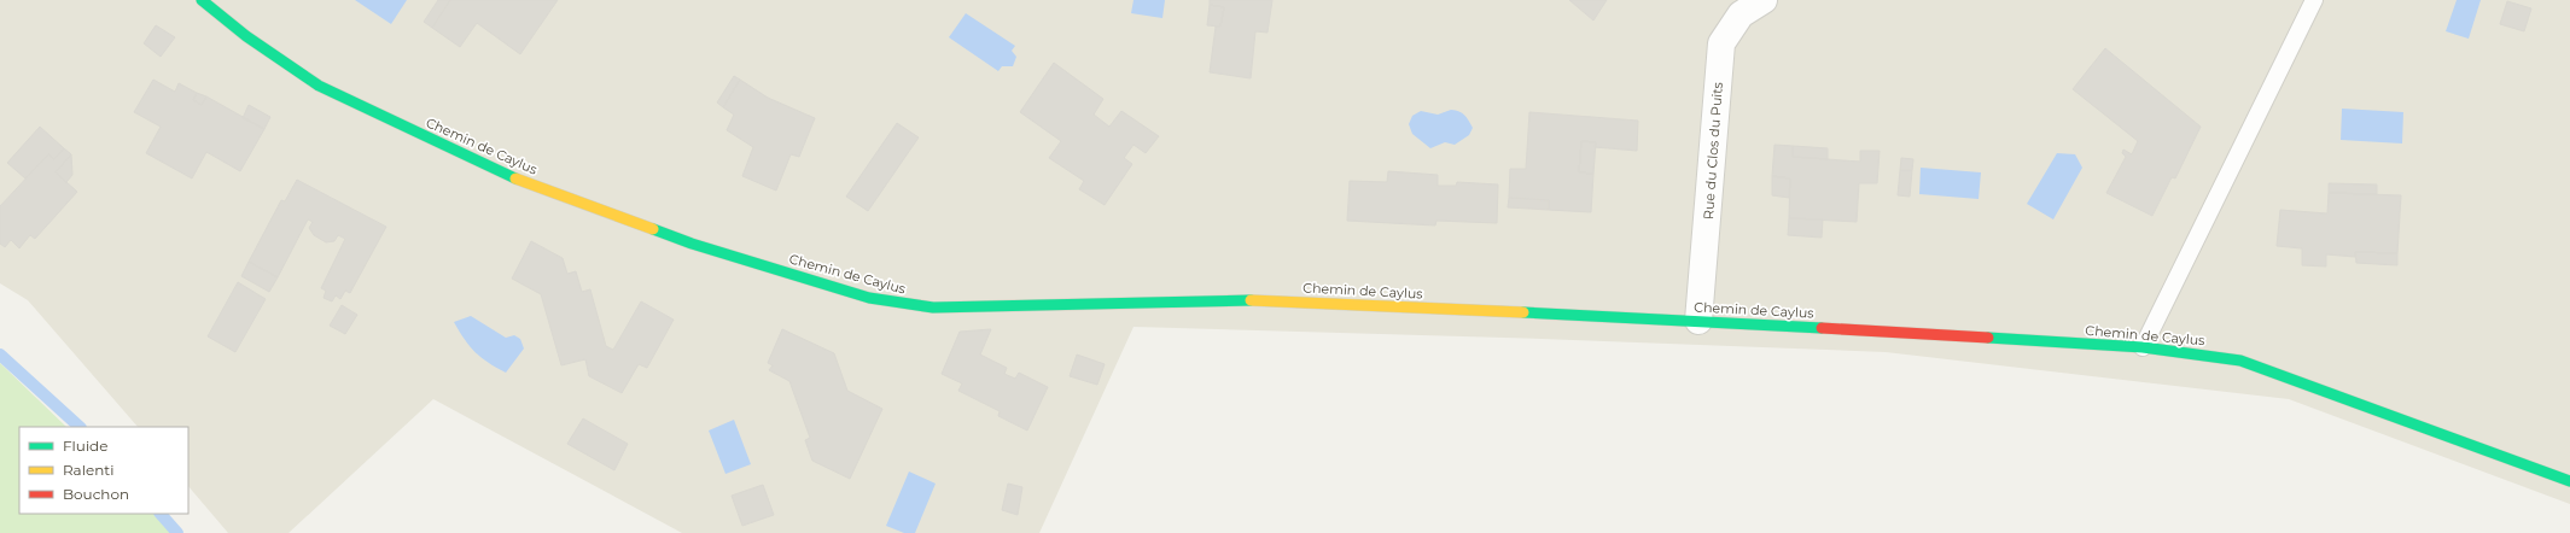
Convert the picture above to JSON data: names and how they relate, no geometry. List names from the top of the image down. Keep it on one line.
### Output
{"streets":{"street":["Chemin de Caylus","Rue du Clos du Puits"]},"crossings":[["Chemin de Caylus","Rue du Clos du Puits"]],"legend":["Fluide","Ralenti","Bouchon"]}
